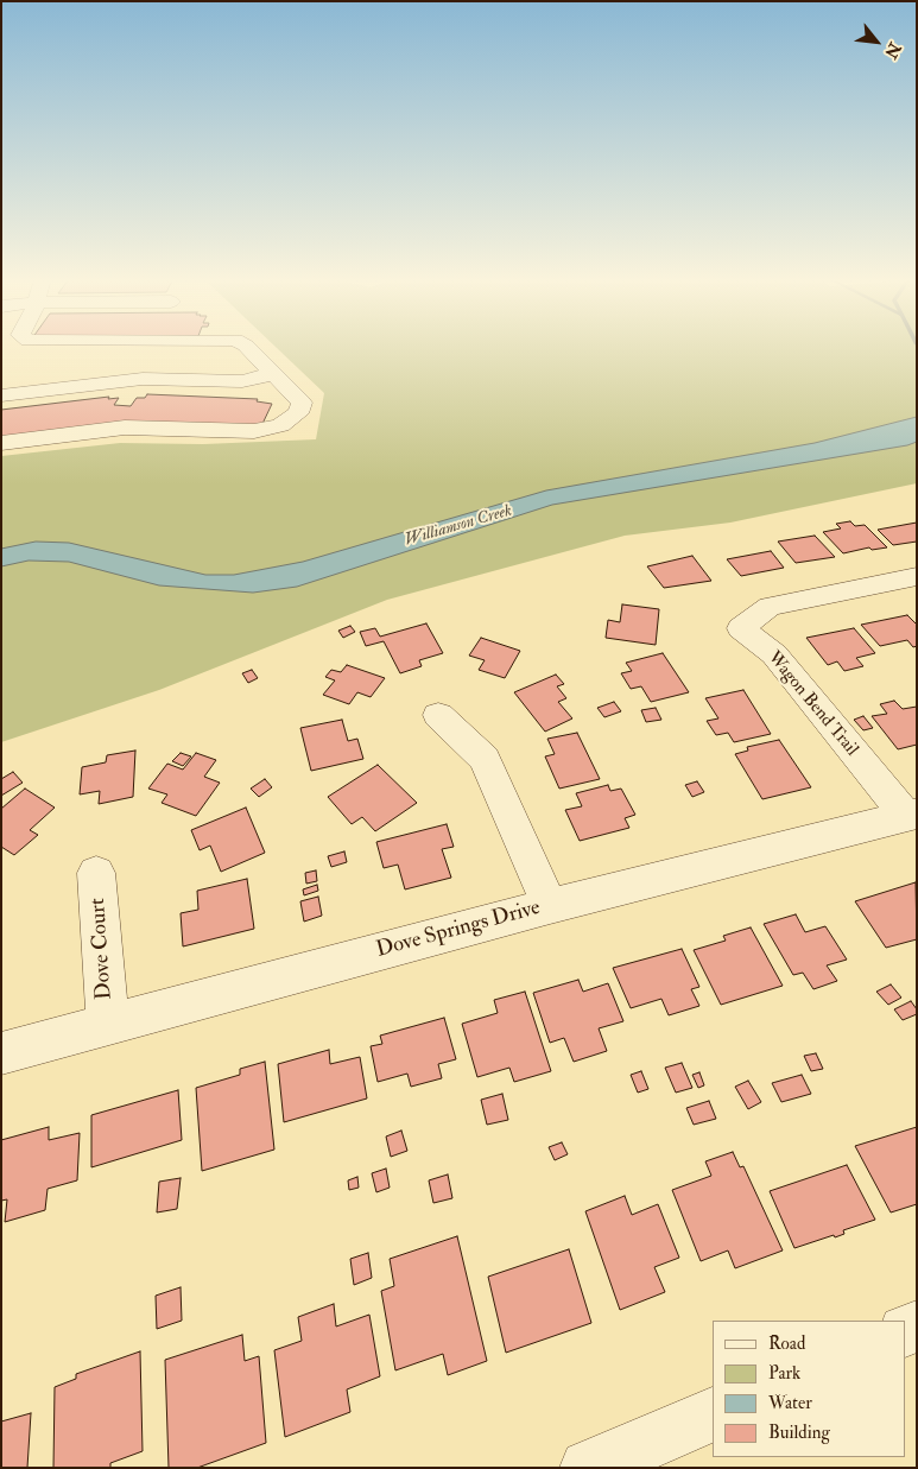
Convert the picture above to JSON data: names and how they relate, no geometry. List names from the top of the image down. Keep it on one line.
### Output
{"streets":{"street":["Wagon Bend Trail","Dove Springs Drive","Dove Court"]},"crossings":[["Wagon Bend Trail","Dove Springs Drive"],["Dove Springs Drive","Dove Court"]],"water":["Williamson Creek"],"legend":["Road","Park","Water","Building"],"north":"bottom right"}
